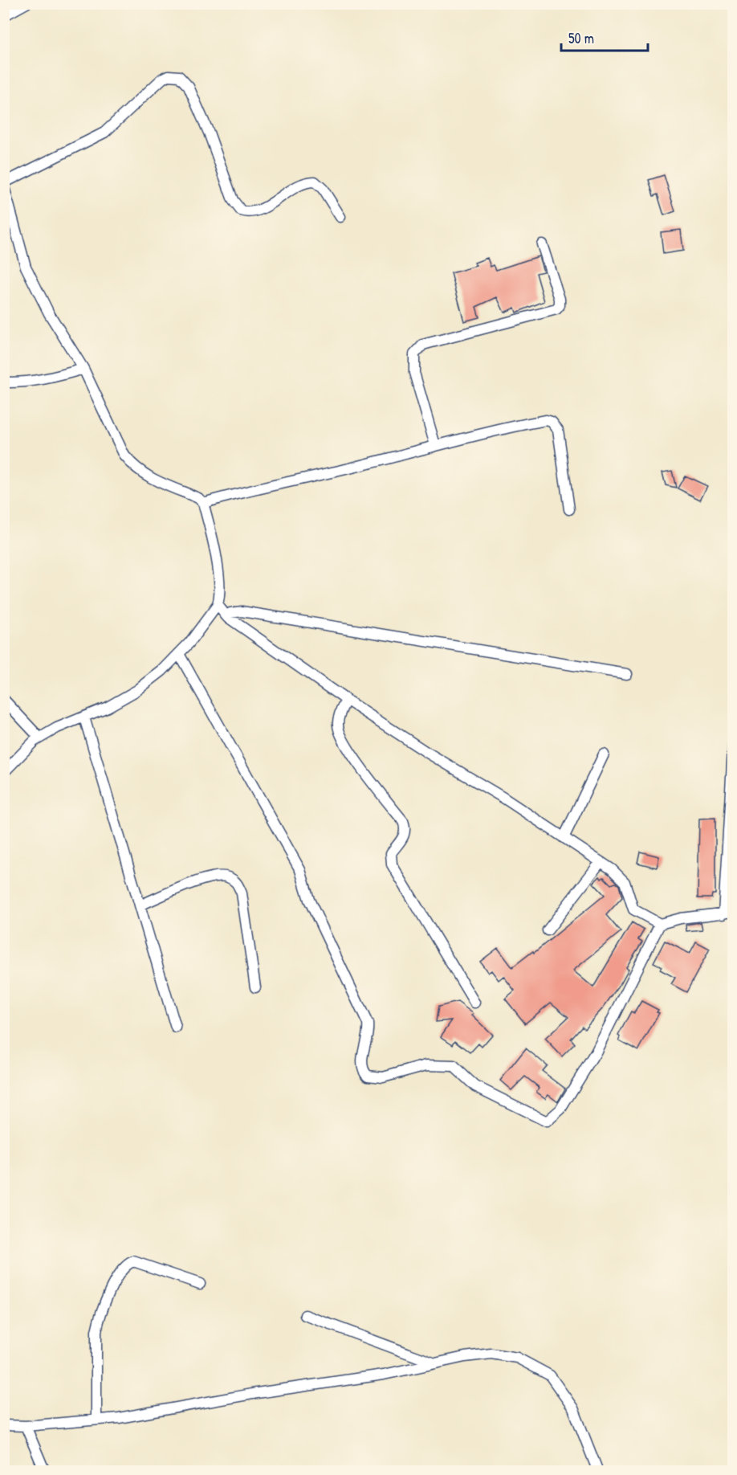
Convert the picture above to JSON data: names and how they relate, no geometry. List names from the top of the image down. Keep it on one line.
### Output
{"scale_bar":"50 m"}
